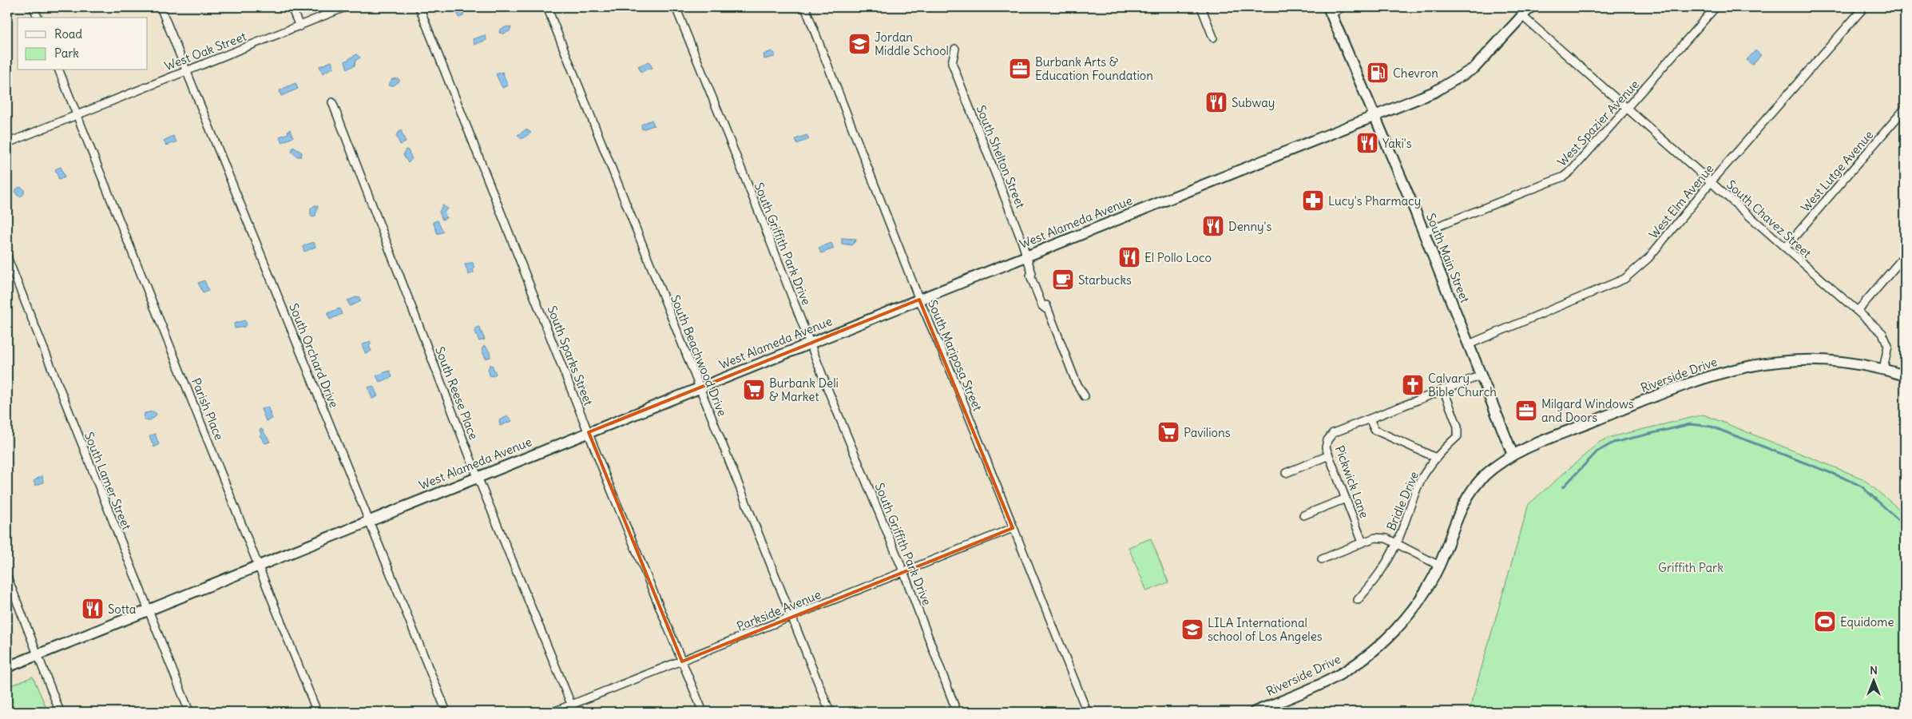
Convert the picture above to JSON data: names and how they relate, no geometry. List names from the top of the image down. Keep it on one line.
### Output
{"streets":{"main road":["West Alameda Avenue","South Main Street","Riverside Drive"],"street":["West Oak Street","West Spazier Avenue","South Shelton Street","West Lutge Avenue","West Elm Avenue","South Chavez Street","South Griffith Park Drive","South Orchard Drive","South Sparks Street","South Beachwood Drive","South Mariposa Street","South Reese Place","Parish Place","South Lamer Street","Pickwick Lane","Bridle Drive","Parkside Avenue"]},"crossings":[["West Oak Street","South Orchard Drive"],["West Oak Street","Parish Place"],["West Spazier Avenue","South Chavez Street"],["West Spazier Avenue","South Main Street"],["South Shelton Street","West Alameda Avenue"],["West Lutge Avenue","South Chavez Street"],["West Elm Avenue","South Chavez Street"],["West Elm Avenue","South Main Street"],["South Chavez Street","West Alameda Avenue"],["South Chavez Street","Riverside Drive"],["West Alameda Avenue","South Griffith Park Drive"],["West Alameda Avenue","South Main Street"],["West Alameda Avenue","South Orchard Drive"],["West Alameda Avenue","South Sparks Street"],["West Alameda Avenue","South Beachwood Drive"],["West Alameda Avenue","South Mariposa Street"],["West Alameda Avenue","South Reese Place"],["West Alameda Avenue","Parish Place"],["West Alameda Avenue","South Lamer Street"],["South Griffith Park Drive","Parkside Avenue"],["South Main Street","Riverside Drive"],["South Main Street","Pickwick Lane"],["South Sparks Street","Parkside Avenue"],["South Beachwood Drive","Parkside Avenue"],["South Mariposa Street","Parkside Avenue"],["South Reese Place","Parkside Avenue"],["Pickwick Lane","Bridle Drive"]],"parks":["Griffith Park"],"places":{"school or university":["Jordan Middle School","LILA International school of Los Angeles"],"office":["Burbank Arts & Education Foundation","Milgard Windows and Doors"],"fuel station":["Chevron"],"restaurant":["Subway","Yaki's","Denny's","El Pollo Loco","Sotta"],"pharmacy":["Lucy's Pharmacy"],"cafe":["Starbucks"],"church":["Calvary Bible Church"],"supermarket":["Burbank Deli & Market","Pavilions"],"sports":["Equidome"]},"legend":["Road","Park"],"north":"top"}
